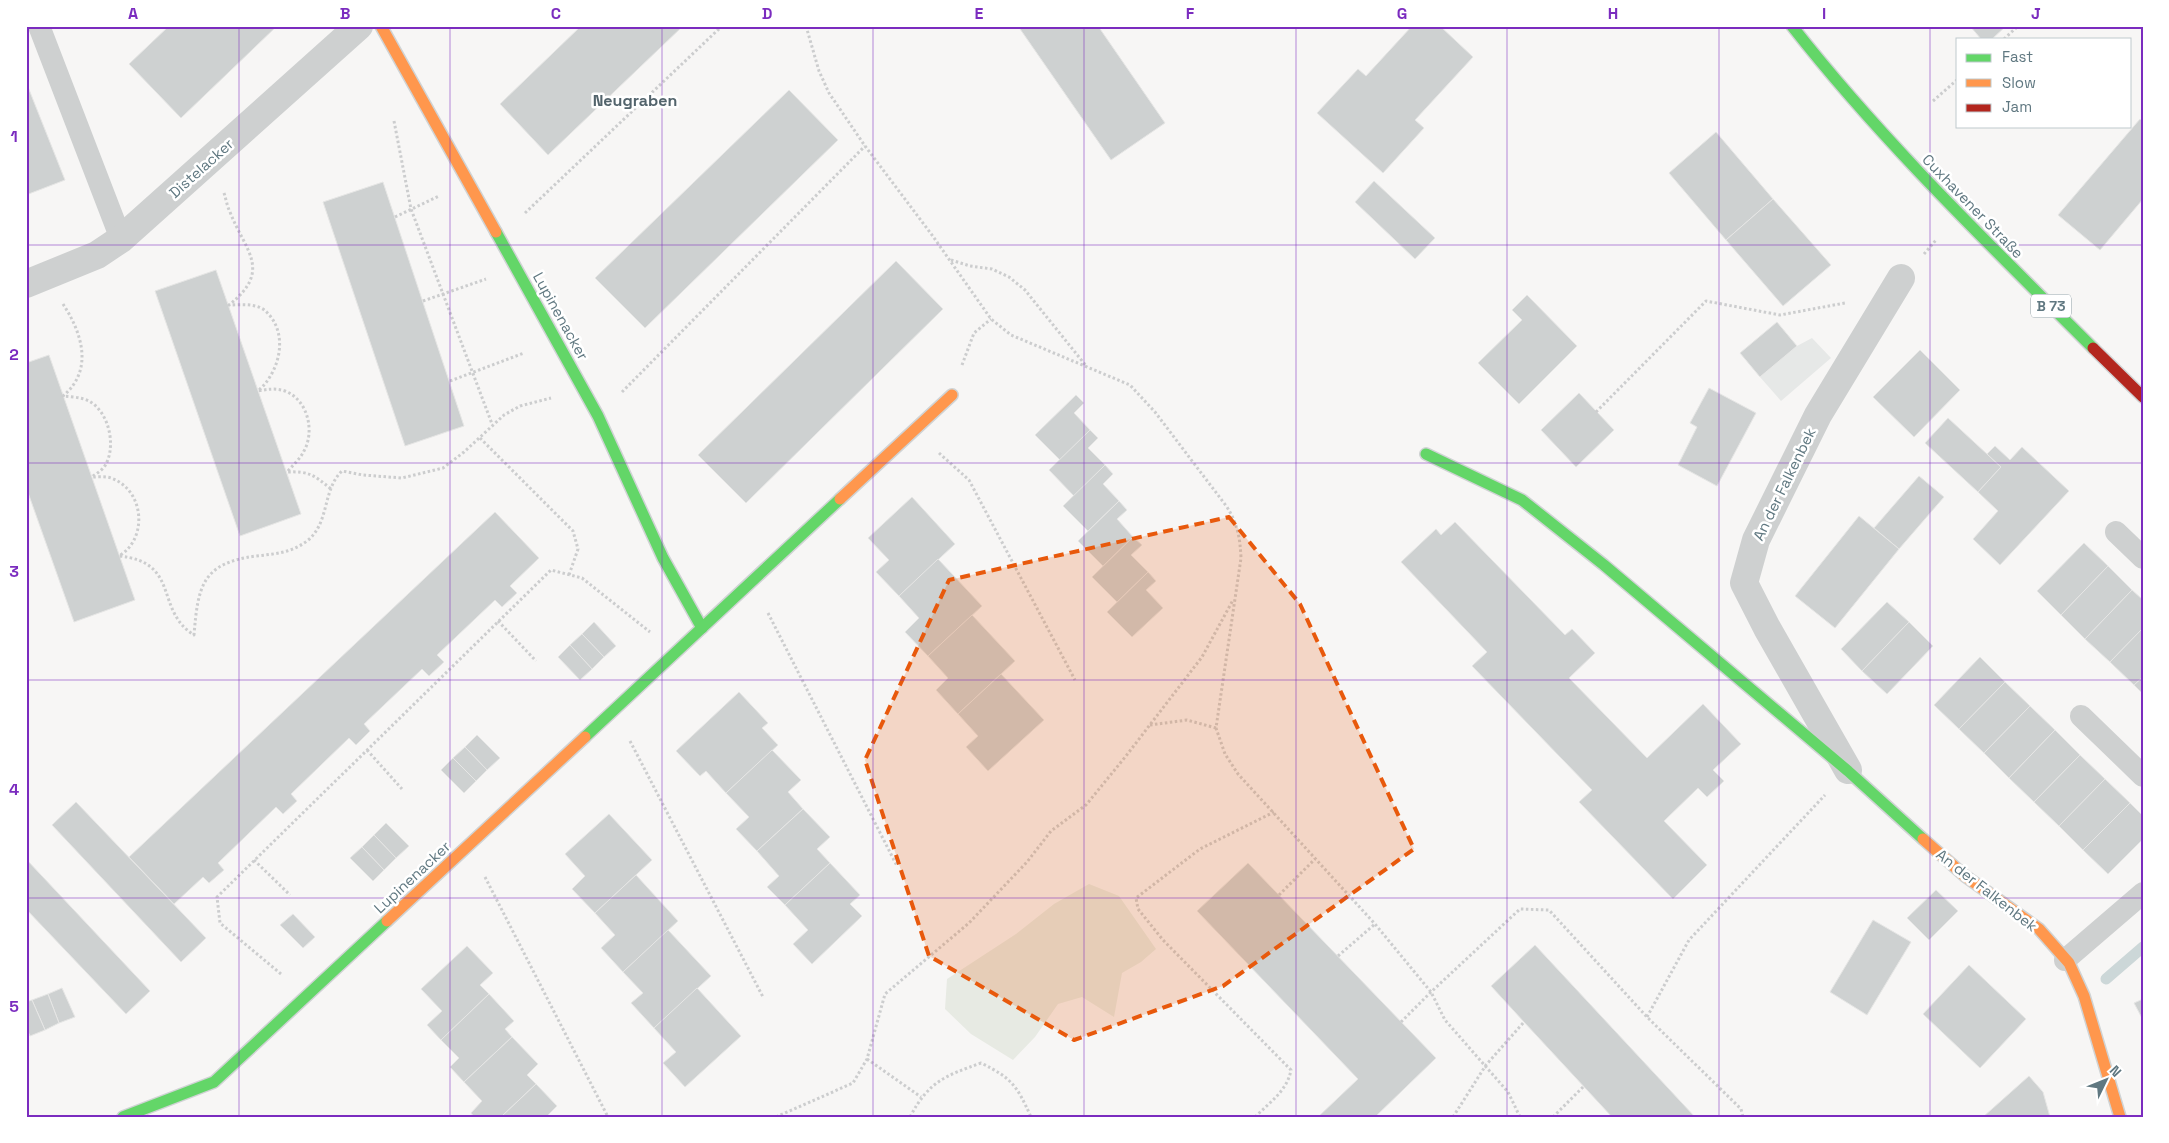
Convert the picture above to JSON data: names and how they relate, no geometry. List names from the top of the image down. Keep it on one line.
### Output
{"streets":{"street":["Distelacker","Cuxhavener Straße","B 73","Lupinenacker","An der Falkenbek"]},"districts":["Neugraben"],"legend":["Fast","Slow","Jam"],"north":"top right","grid":{"columns":["A","B","C","D","E","F","G","H","I","J"],"rows":["1","2","3","4","5"]}}
